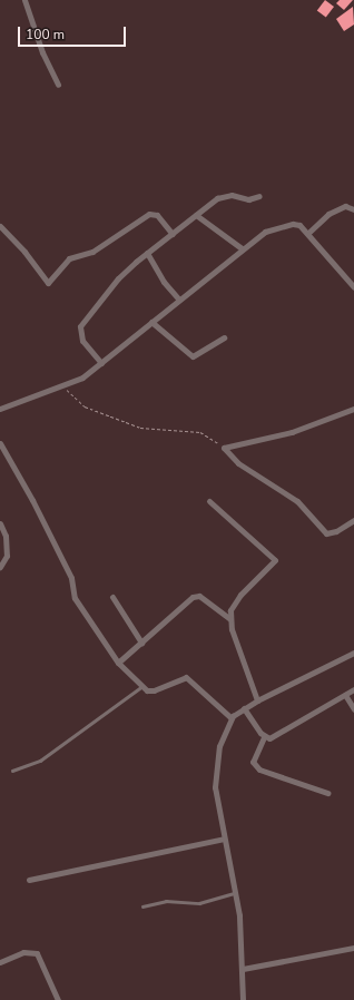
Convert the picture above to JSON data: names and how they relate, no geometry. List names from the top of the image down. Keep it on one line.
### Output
{"scale_bar":"100 m"}
